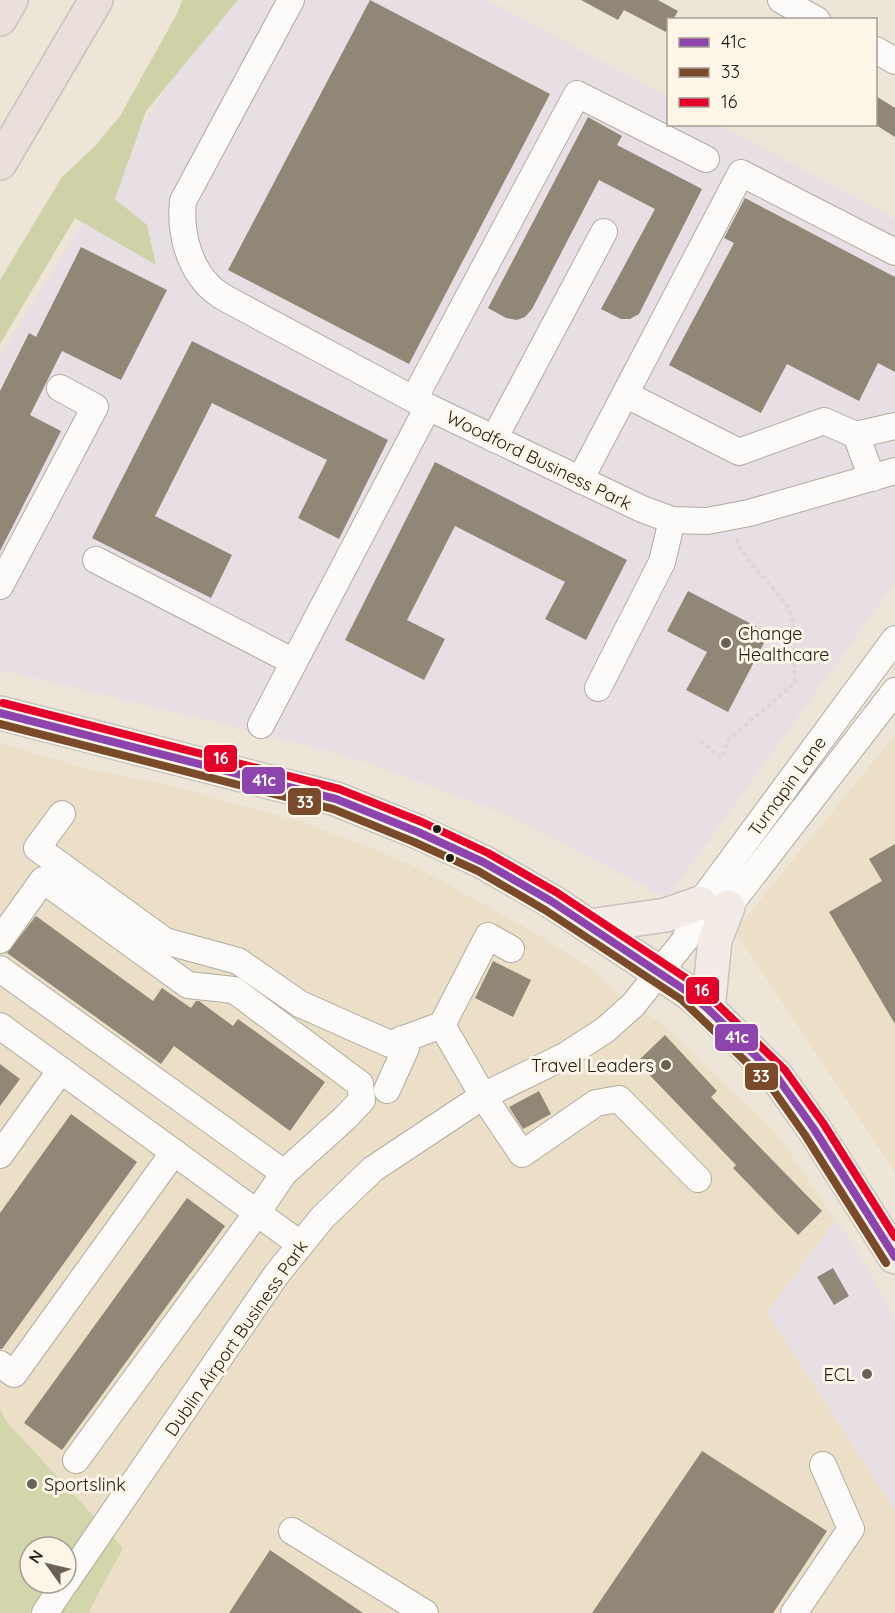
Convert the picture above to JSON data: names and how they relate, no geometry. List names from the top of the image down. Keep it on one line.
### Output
{"streets":{"street":["Woodford Business Park","Turnapin Lane","Dublin Airport Business Park"]},"crossings":[["Turnapin Lane","Dublin Airport Business Park"]],"places":["Change Healthcare","Travel Leaders","ECL","Sportslink"],"lines":["transit line 16","transit line 41c","transit line 33"],"legend":["41c","33","16"],"north":"top left"}
